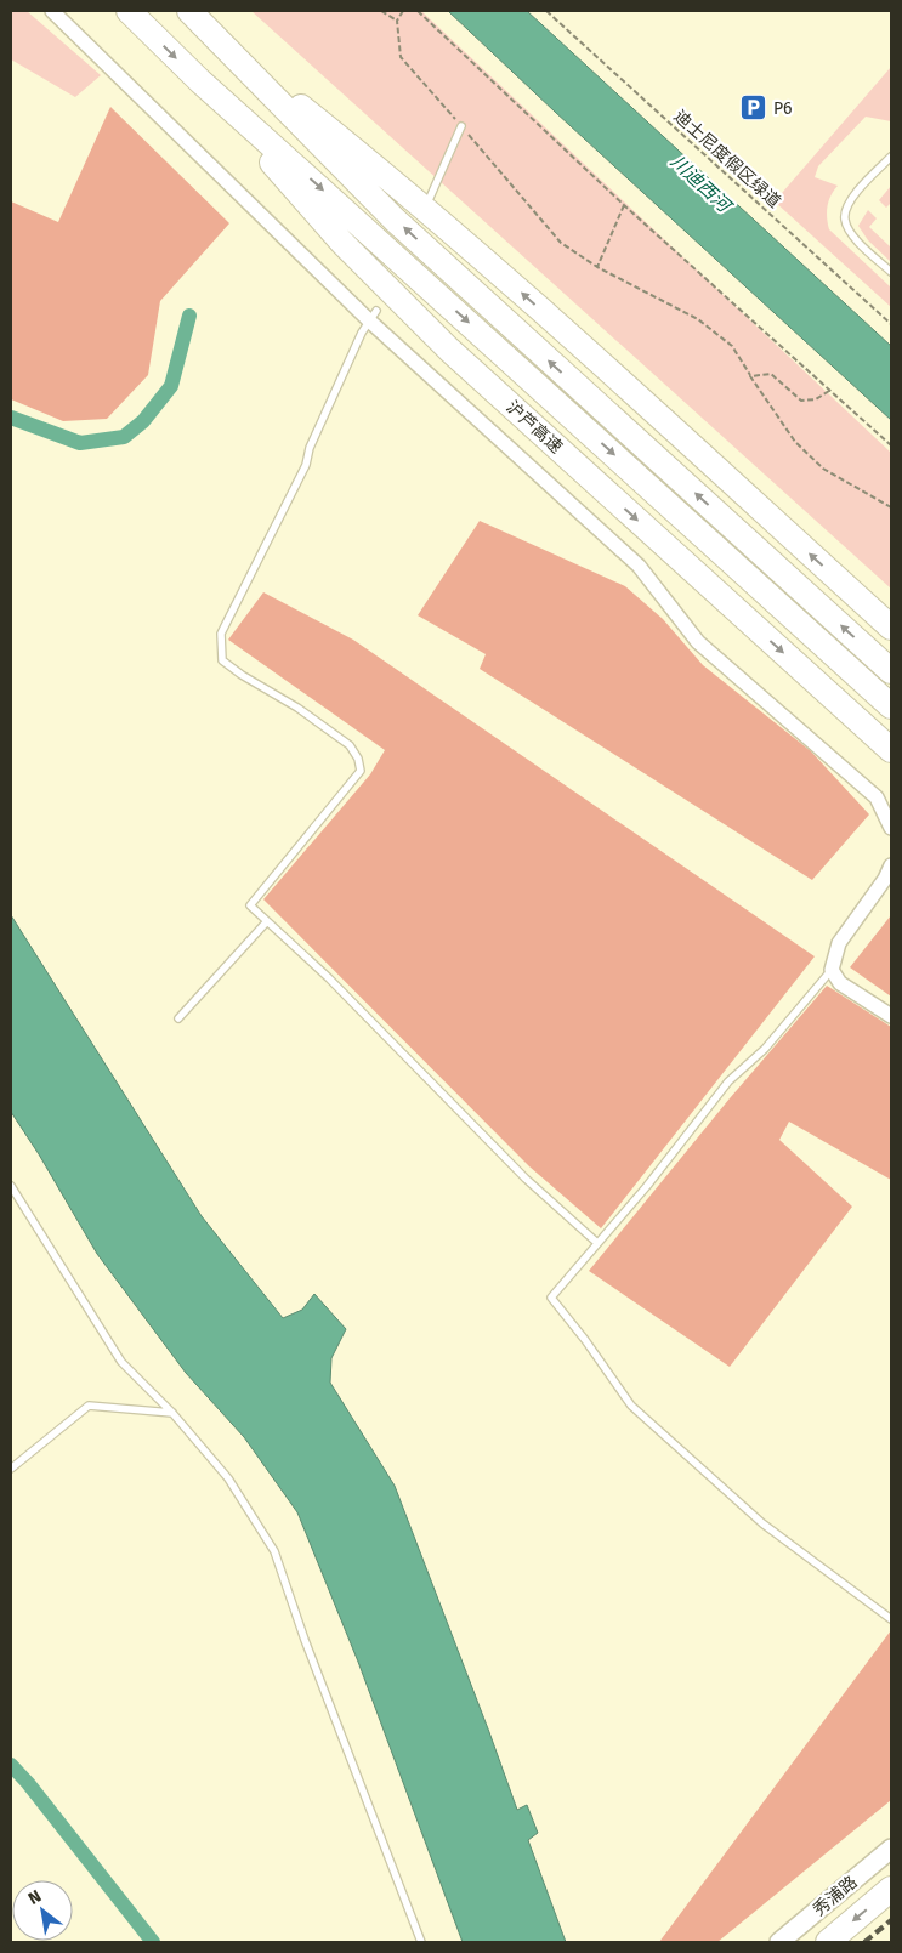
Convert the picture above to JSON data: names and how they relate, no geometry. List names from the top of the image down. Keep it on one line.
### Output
{"streets":{"highway":["沪芦高速"],"main road":["秀浦路"],"path":["迪士尼度假区绿道"]},"water":["川迪西河"],"places":{"parking":["P6"]},"north":"top left"}
